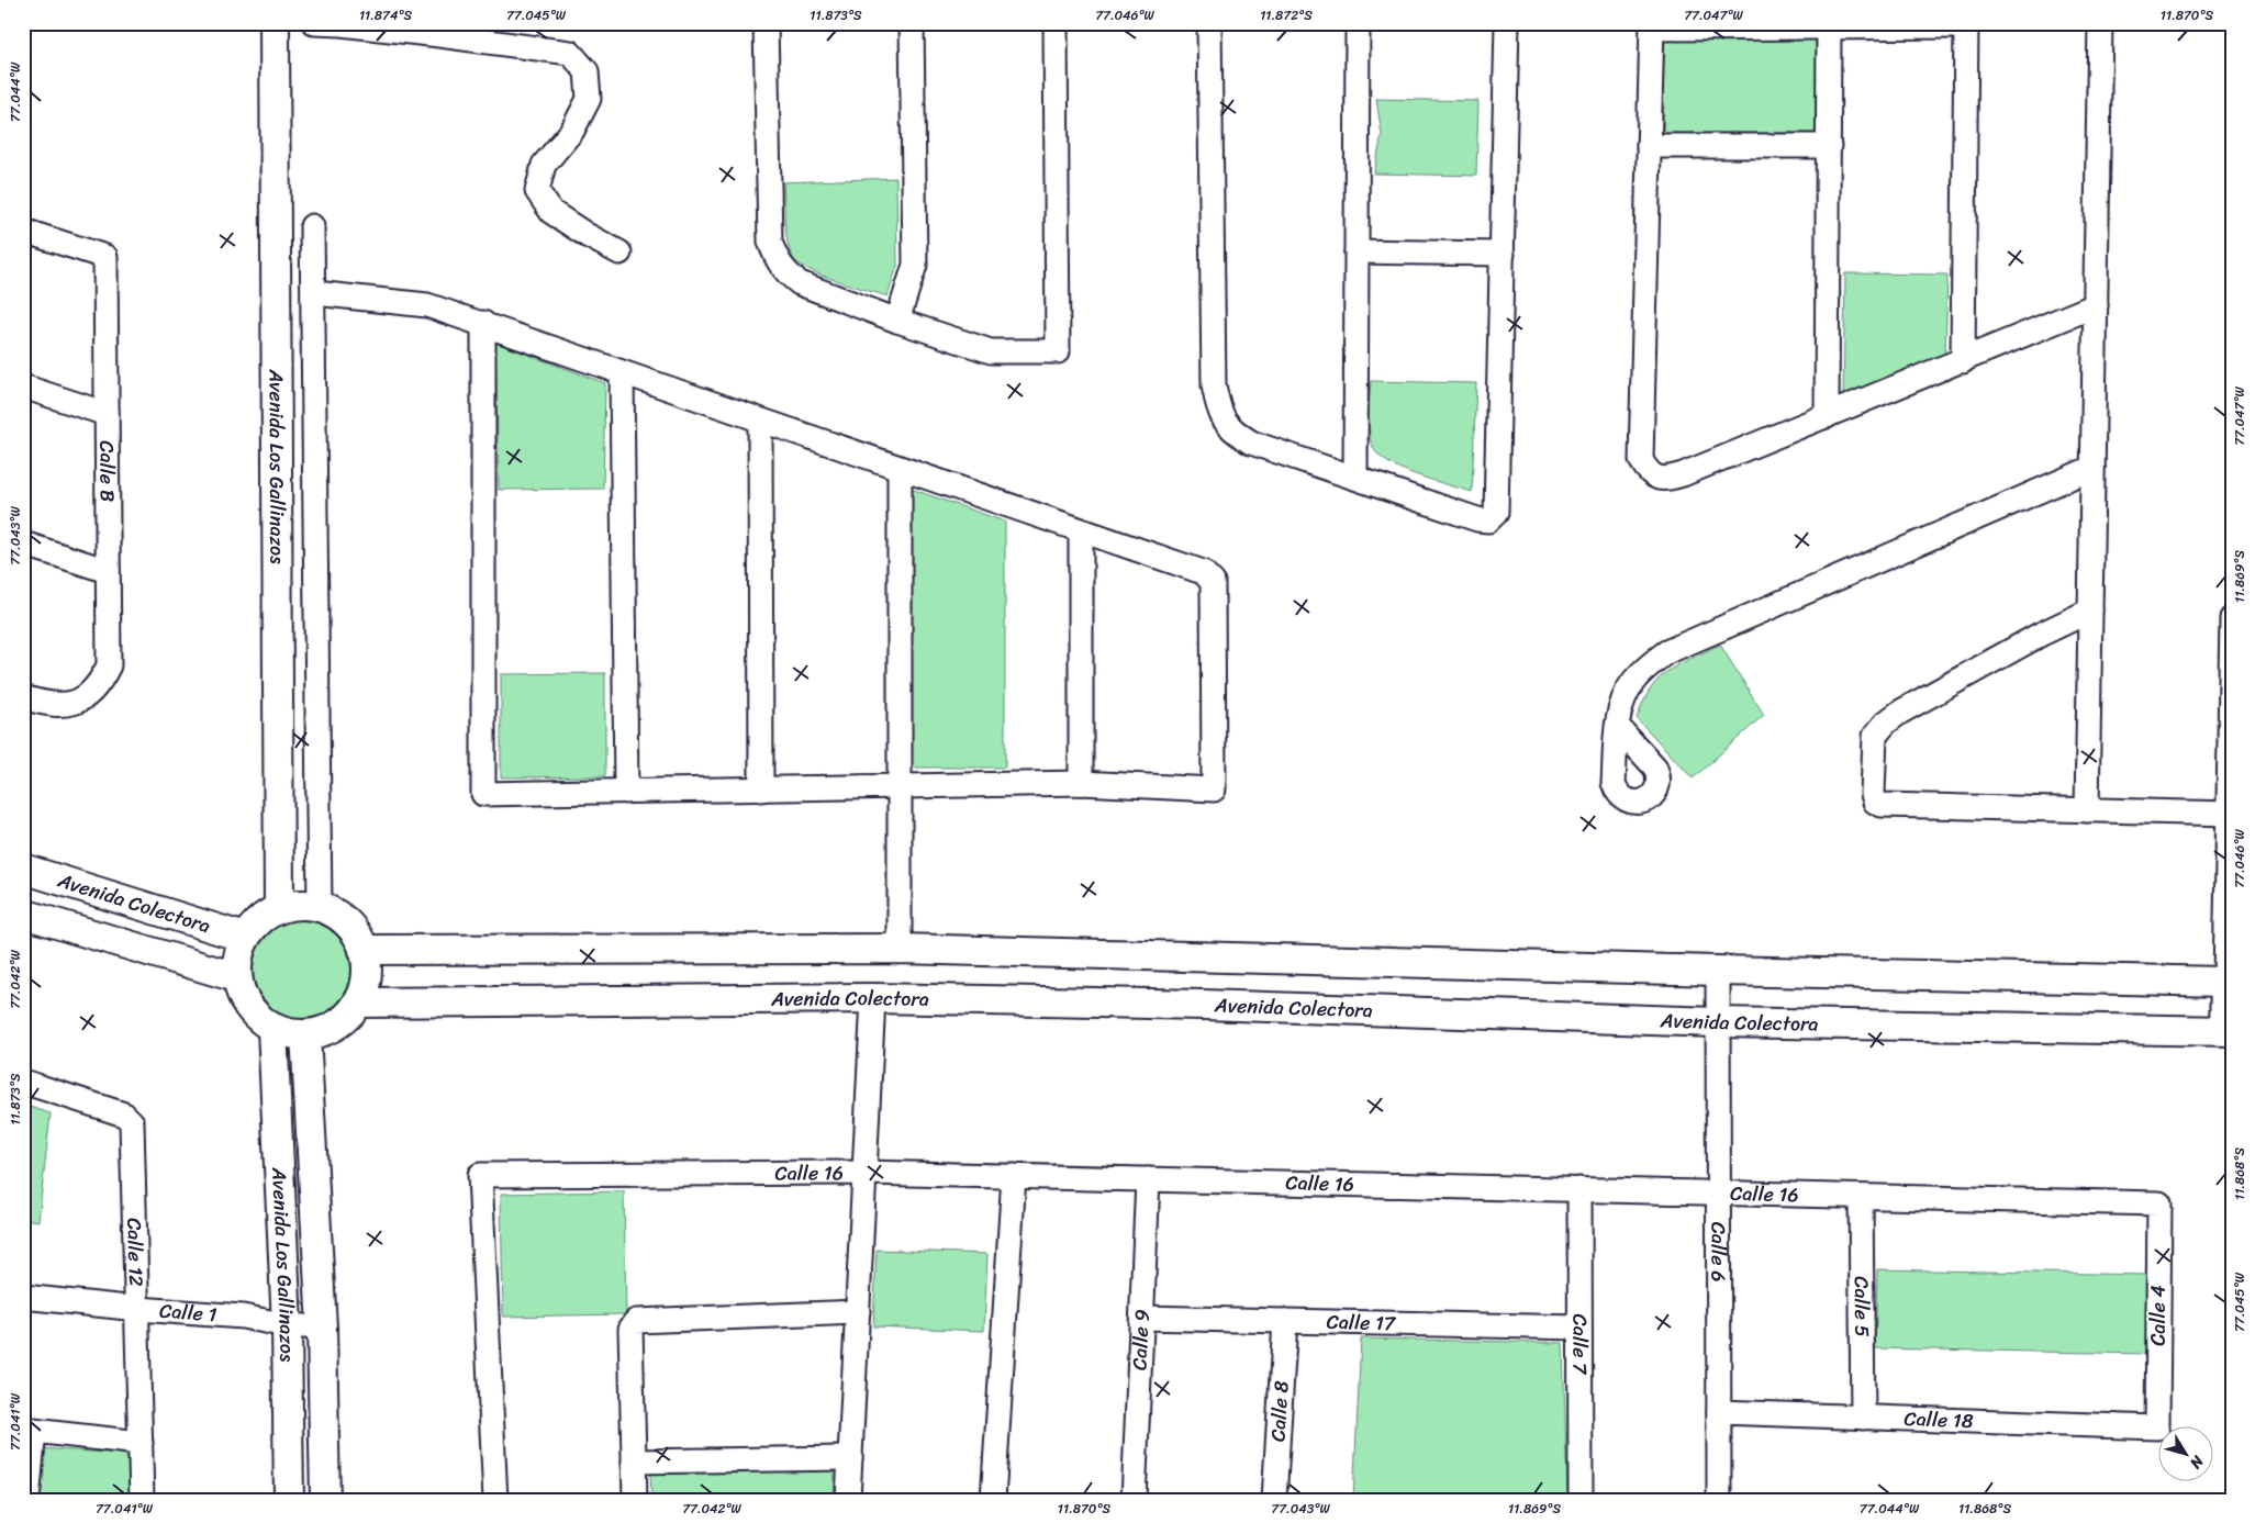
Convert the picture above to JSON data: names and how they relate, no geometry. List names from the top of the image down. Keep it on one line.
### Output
{"streets":{"street":["Avenida Los Gallinazos","Calle B","Avenida Colectora","Calle 16","Calle 6","Calle 12","Calle 5","Calle 1","Calle 4","Calle 17","Calle 9","Calle 7","Calle 8","Calle 18"]},"crossings":[["Avenida Los Gallinazos","Avenida Colectora"],["Avenida Los Gallinazos","Calle 1"],["Avenida Colectora","Calle 6"],["Calle 16","Calle 6"],["Calle 16","Calle 5"],["Calle 16","Calle 4"],["Calle 16","Calle 9"],["Calle 16","Calle 7"],["Calle 6","Calle 18"],["Calle 12","Calle 1"],["Calle 5","Calle 18"],["Calle 4","Calle 18"],["Calle 17","Calle 9"],["Calle 17","Calle 7"],["Calle 17","Calle 8"]],"north":"bottom right","coordinates":["11.874°S","77.045°W","11.873°S","77.046°W","11.872°S","77.047°W","11.870°S","77.044°W","77.043°W","11.869°S","77.042°W","11.868°S","77.041°W"]}
